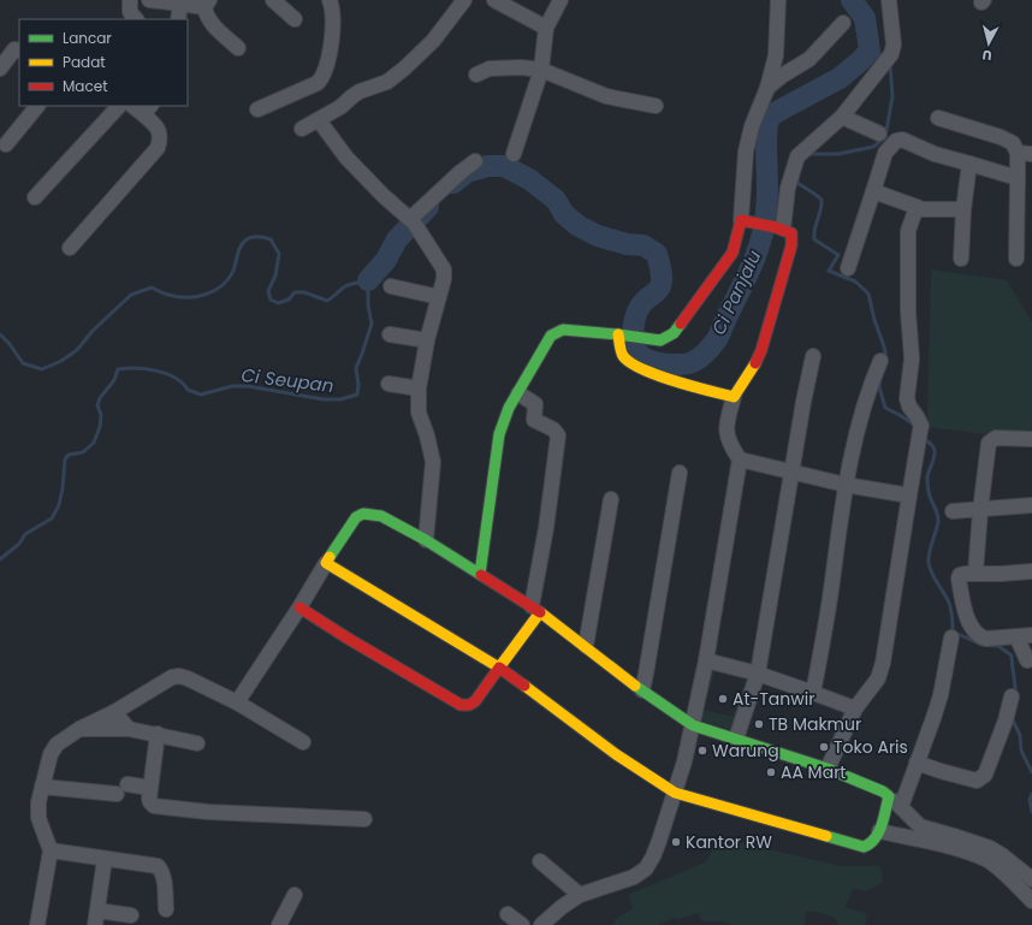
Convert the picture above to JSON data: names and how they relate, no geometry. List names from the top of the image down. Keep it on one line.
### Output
{"water":["Ci Panjalu","Ci Seupan"],"places":["At-Tanwir","TB Makmur","Toko Aris","Warung","AA Mart","Kantor RW"],"legend":["Lancar","Padat","Macet"],"north":"bottom"}
